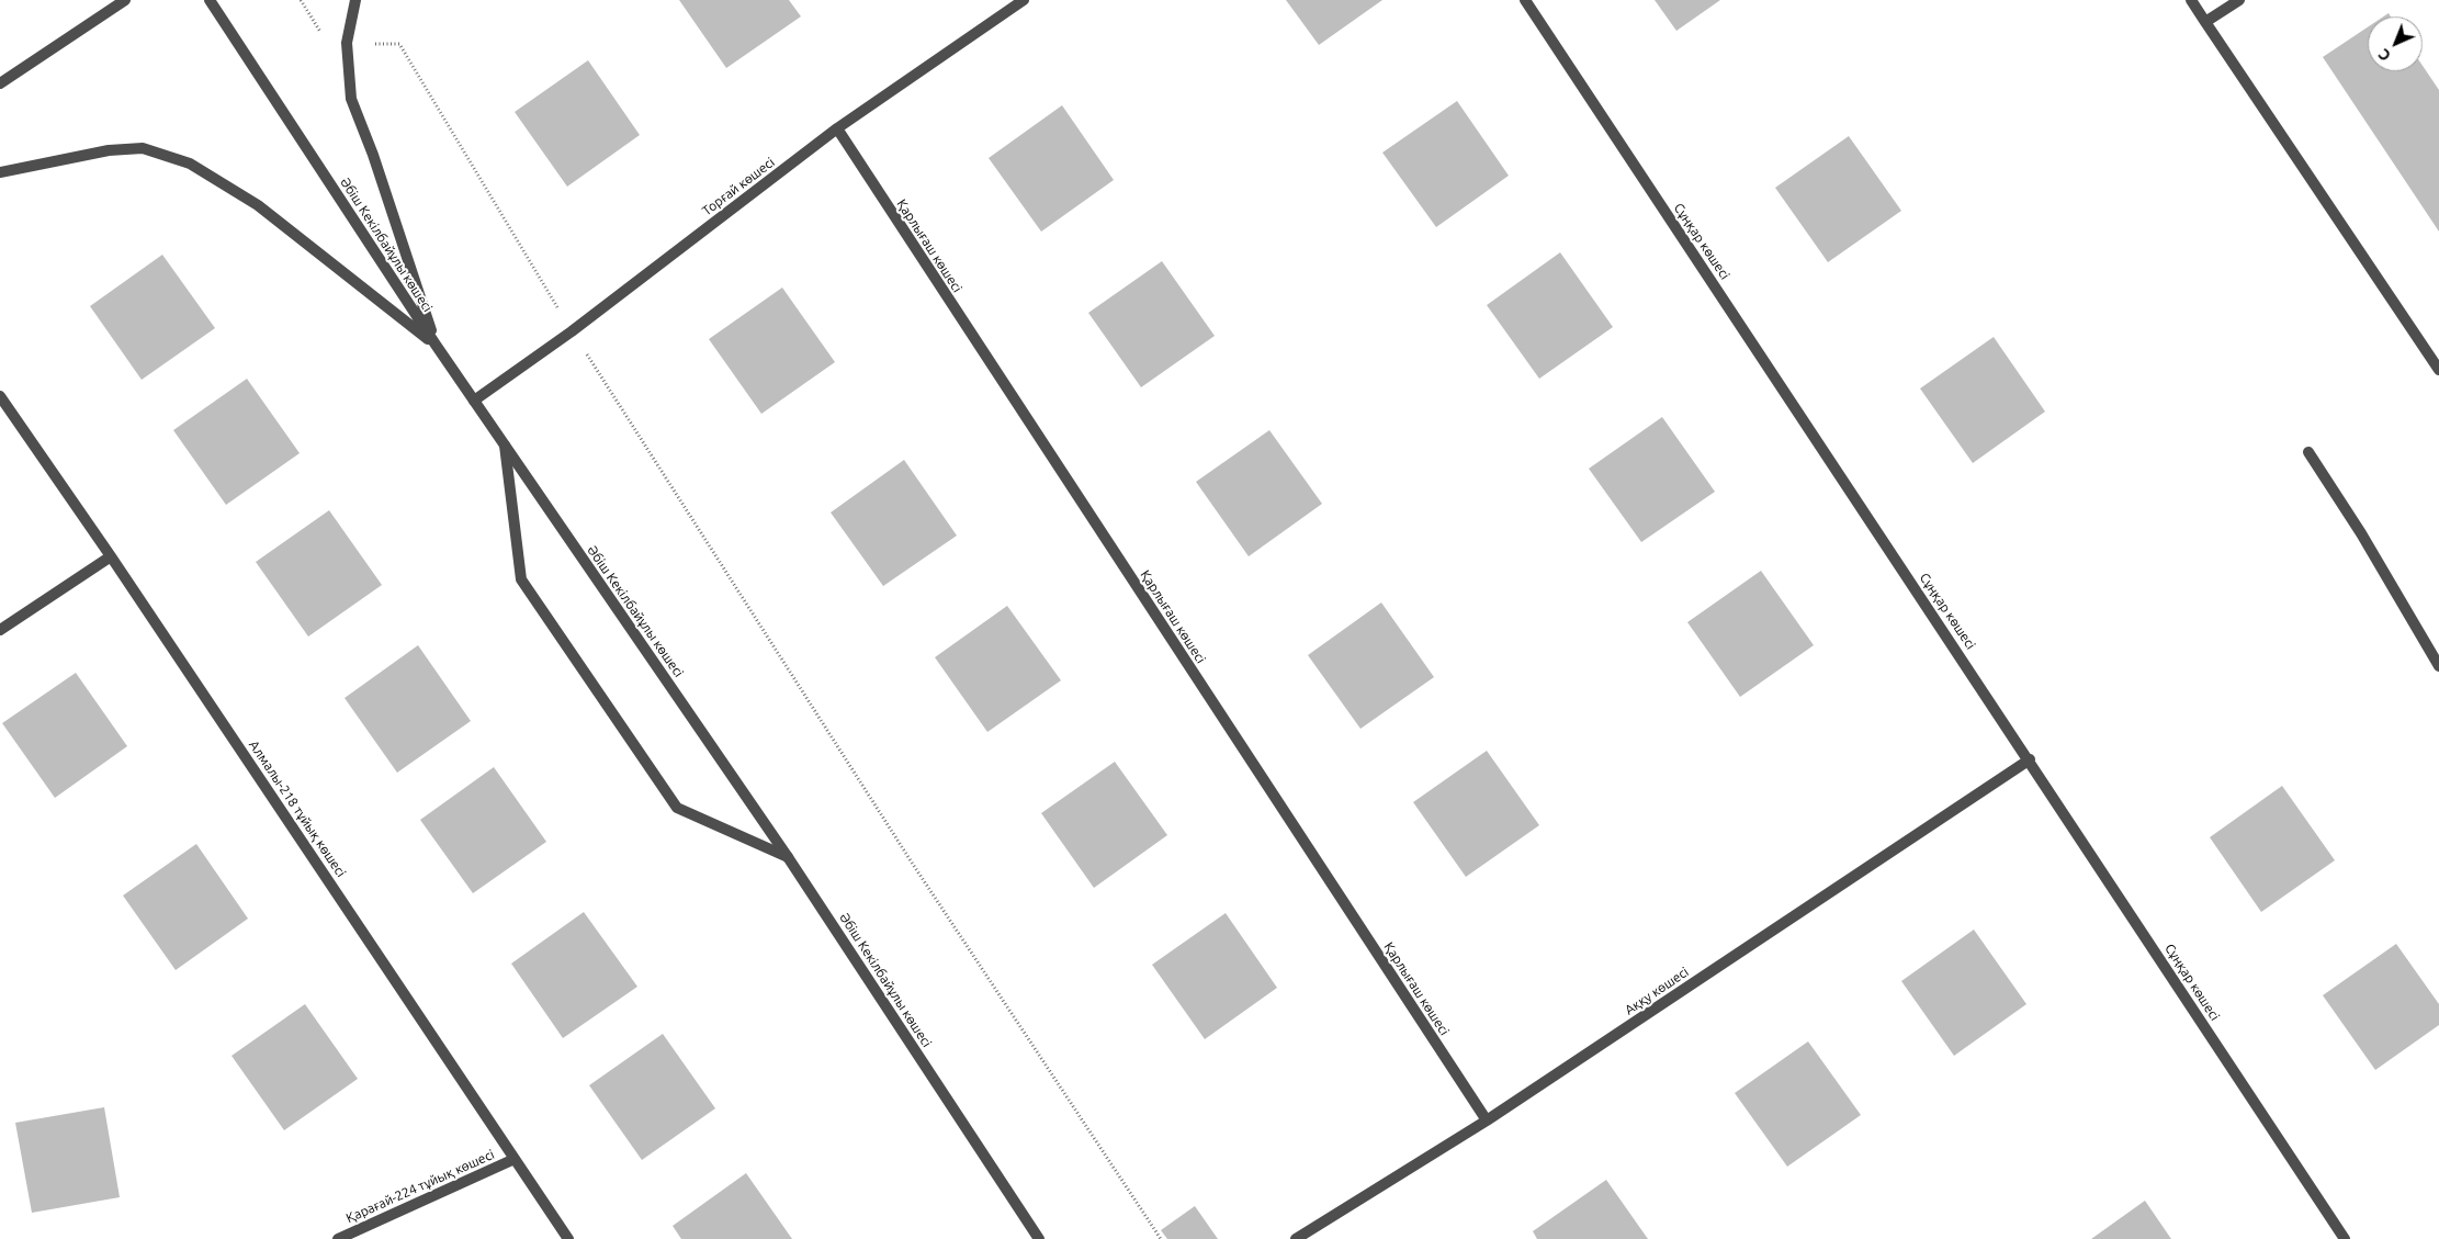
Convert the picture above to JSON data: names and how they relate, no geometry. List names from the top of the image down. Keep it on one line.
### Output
{"streets":{"street":["Торғай көшесі","Сұңқар көшесі","Әбіш Кекілбайұлы көшесі","Қарлығаш көшесі","Алмалы-218 тұйық көшесі","Аққу көшесі","Қарағай-224 тұйық көшесі"]},"crossings":[["Торғай көшесі","Әбіш Кекілбайұлы көшесі"],["Торғай көшесі","Қарлығаш көшесі"],["Сұңқар көшесі","Аққу көшесі"],["Қарлығаш көшесі","Аққу көшесі"],["Алмалы-218 тұйық көшесі","Қарағай-224 тұйық көшесі"]],"north":"bottom left"}
